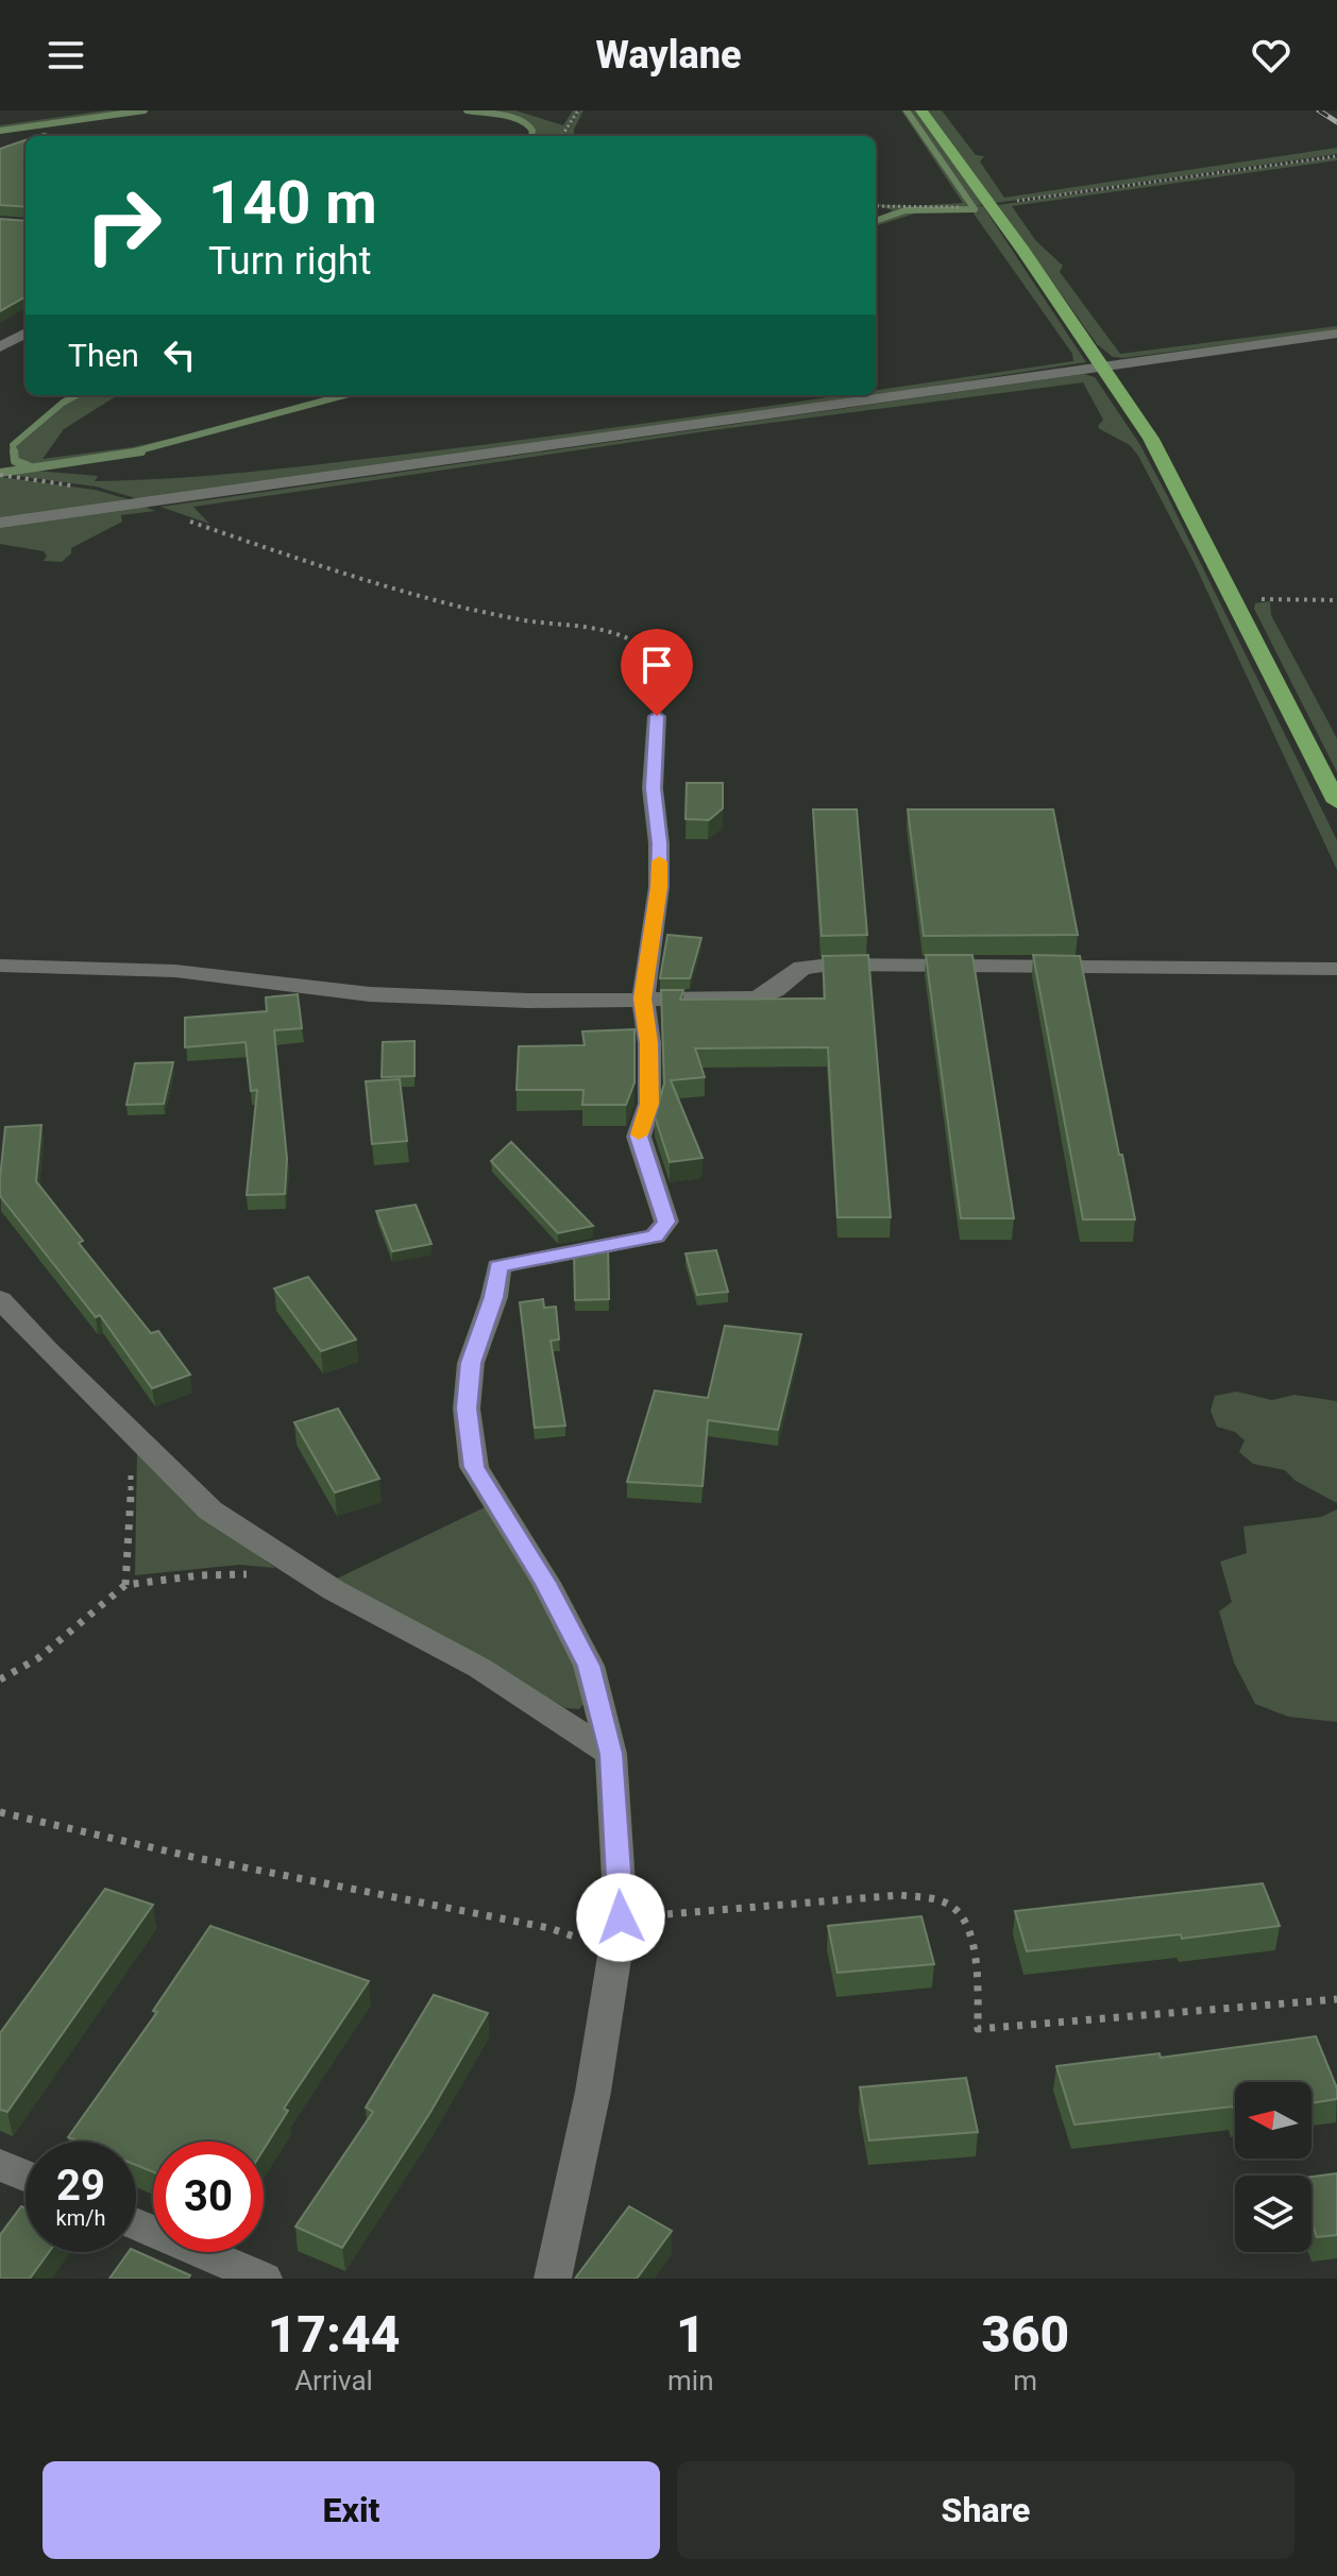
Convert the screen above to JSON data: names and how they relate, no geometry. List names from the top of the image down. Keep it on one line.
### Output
{"north":"left","page":{"header":"Waylane","turn":["140 m","Turn right"],"then":"Then","speed":"29 km/h","limit":"30","eta":["17:44","Arrival","1","min","360","m"],"buttons":["Exit","Share"]}}
